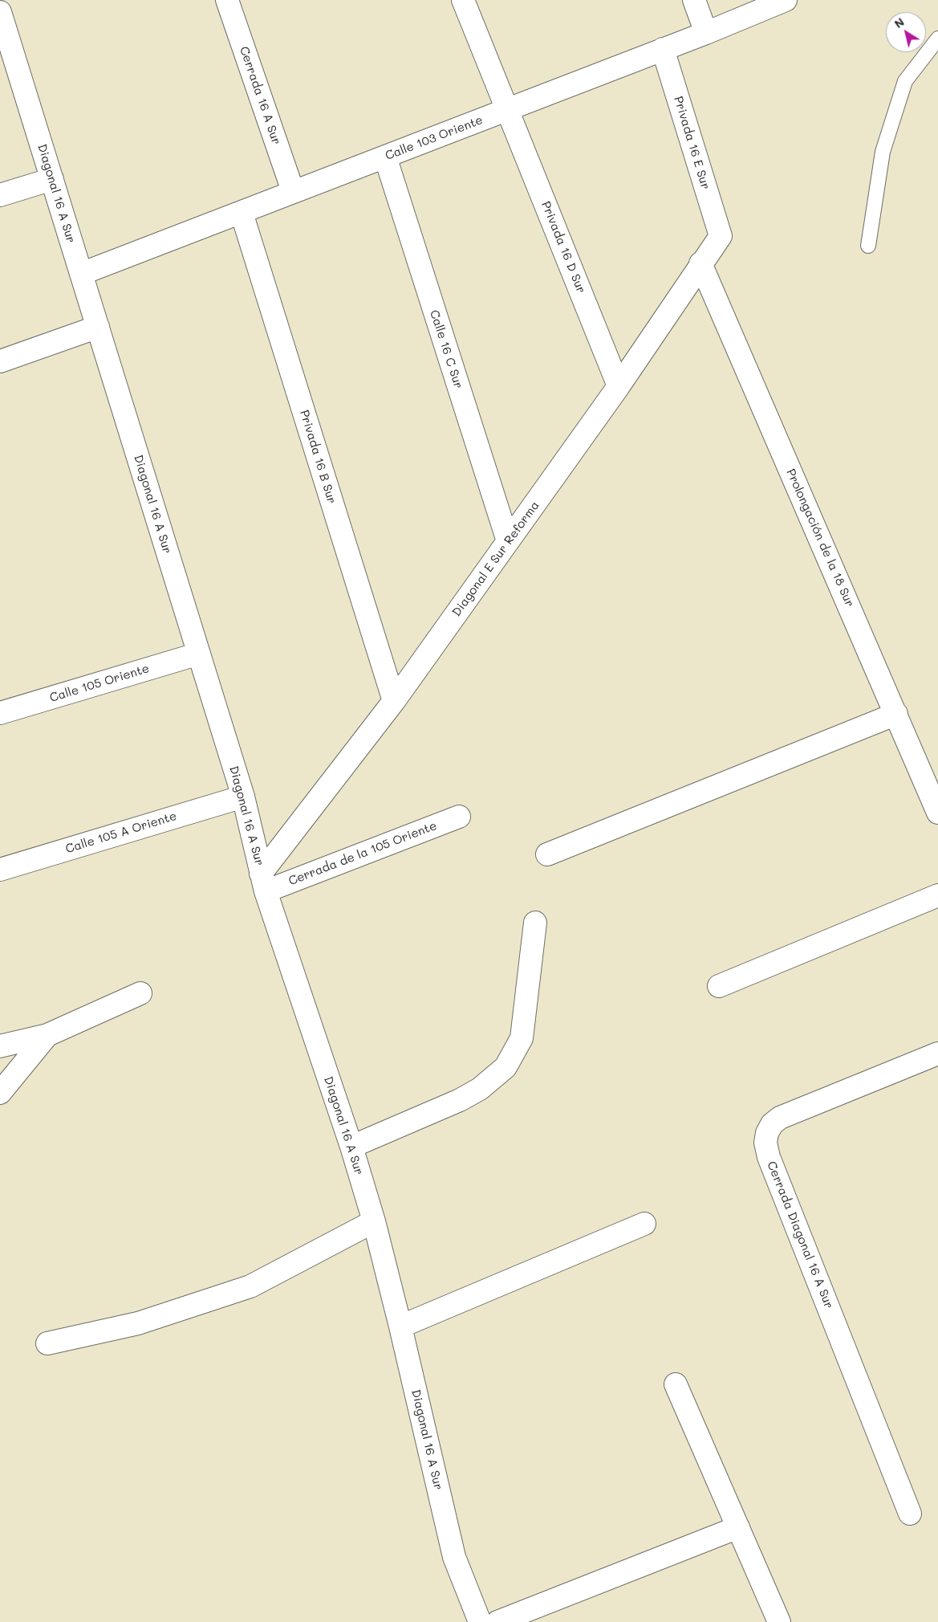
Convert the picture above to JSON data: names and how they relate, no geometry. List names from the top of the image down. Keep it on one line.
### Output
{"streets":{"street":["Cerrada 16 A Sur","Calle 103 Oriente","Privada 16 E Sur","Diagonal 16 A Sur","Privada 16 D Sur","Calle 16 C Sur","Privada 16 B Sur","Prolongación de la 18 Sur","Diagonal E Sur Reforma","Calle 105 Oriente","Calle 105 A Oriente","Cerrada de la 105 Oriente","Cerrada Diagonal 16 A Sur"]},"crossings":[["Cerrada 16 A Sur","Calle 103 Oriente"],["Calle 103 Oriente","Privada 16 E Sur"],["Calle 103 Oriente","Diagonal 16 A Sur"],["Calle 103 Oriente","Privada 16 D Sur"],["Calle 103 Oriente","Calle 16 C Sur"],["Calle 103 Oriente","Privada 16 B Sur"],["Privada 16 E Sur","Diagonal E Sur Reforma"],["Diagonal 16 A Sur","Diagonal E Sur Reforma"],["Diagonal 16 A Sur","Calle 105 Oriente"],["Diagonal 16 A Sur","Calle 105 A Oriente"],["Diagonal 16 A Sur","Cerrada de la 105 Oriente"],["Privada 16 D Sur","Diagonal E Sur Reforma"],["Calle 16 C Sur","Diagonal E Sur Reforma"],["Privada 16 B Sur","Diagonal E Sur Reforma"],["Prolongación de la 18 Sur","Diagonal E Sur Reforma"],["Diagonal E Sur Reforma","Cerrada de la 105 Oriente"]],"north":"top left"}
